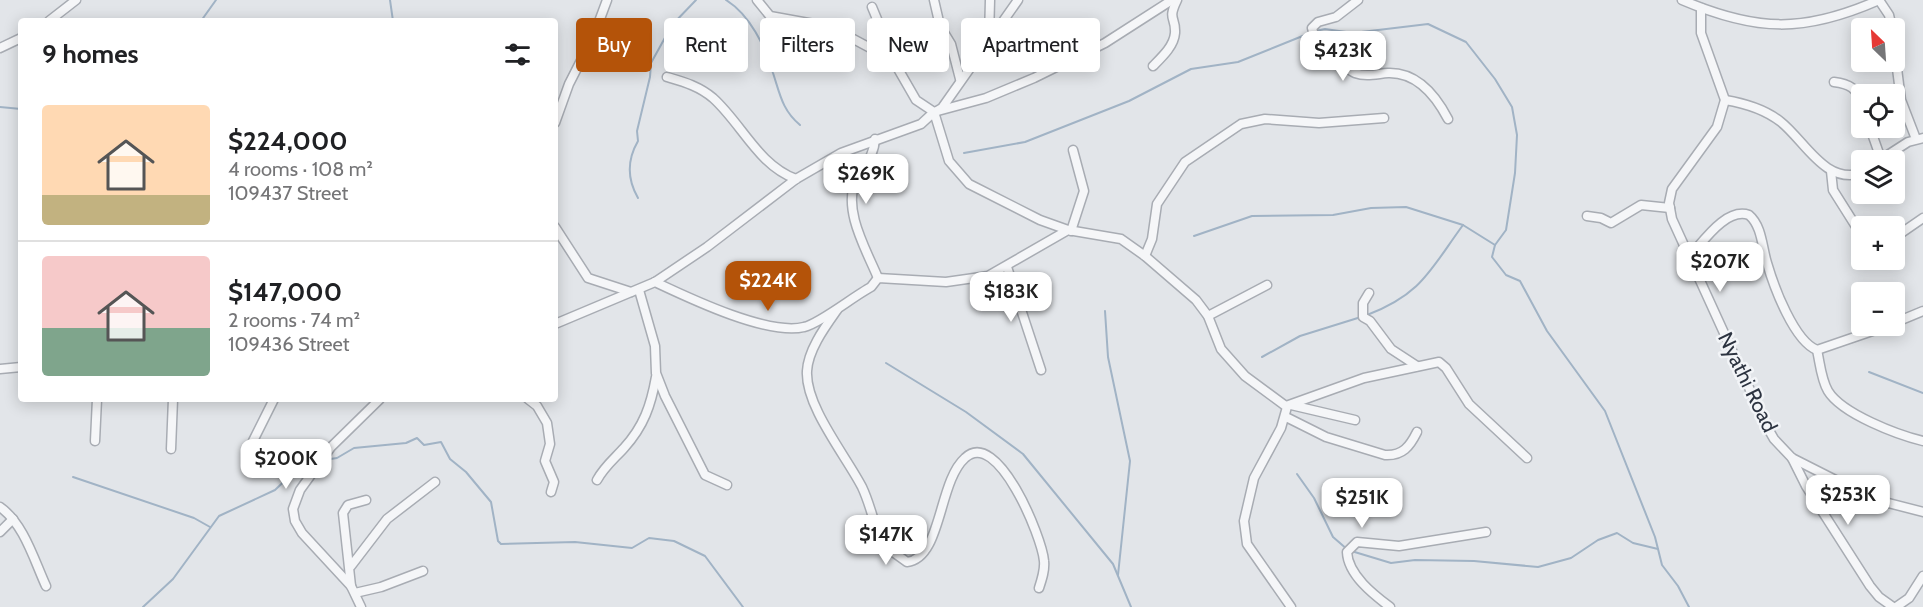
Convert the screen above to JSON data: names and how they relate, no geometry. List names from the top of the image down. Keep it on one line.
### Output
{"streets":{"street":["Nyathi Road"]},"north":"top left","page":{"map_buttons":["+","−"],"chip":["Buy","Rent","Filters","New","Apartment"],"heading":"9 homes","price":["$423K","$269K","$207K","$224K","$183K","$200K","$253K","$251K","$147K"],"list":[{"name":"$224,000","note":"4 rooms · 108 m² · 109437 Street"},{"name":"$147,000","note":"2 rooms · 74 m² · 109436 Street"}]}}
